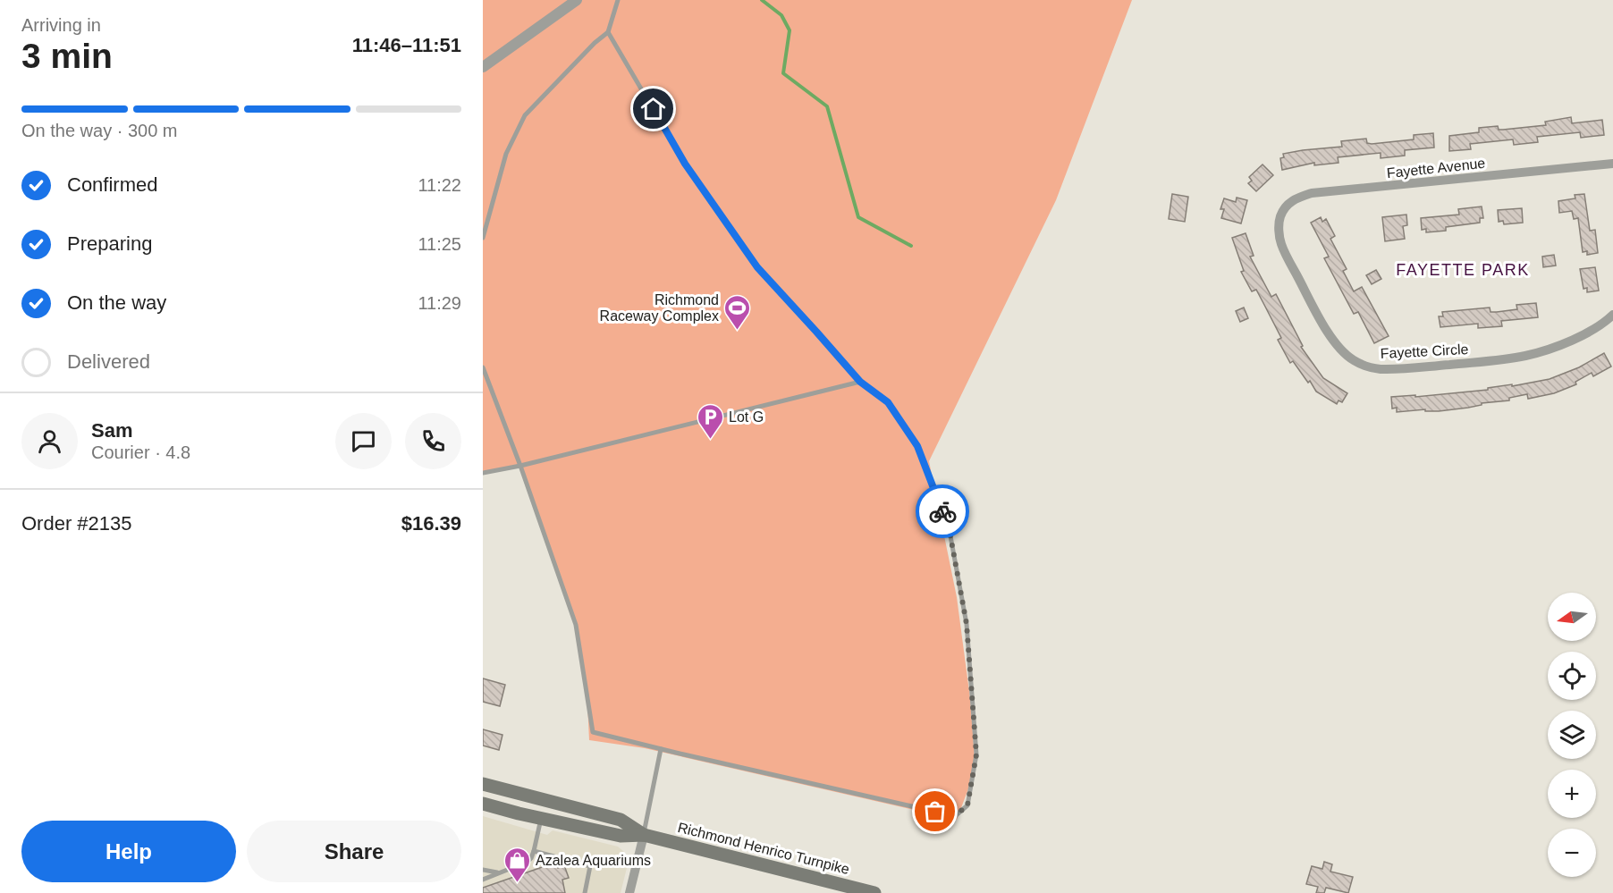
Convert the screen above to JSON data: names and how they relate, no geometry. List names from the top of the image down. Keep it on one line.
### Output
{"streets":{"main road":["Richmond Henrico Turnpike"],"street":["Fayette Avenue","Fayette Circle"]},"crossings":[["Fayette Avenue","Fayette Circle"]],"districts":["FAYETTE PARK"],"places":{"sports":["Richmond Raceway Complex"],"parking":["Lot G"],"shop":["Azalea Aquariums"]},"north":"left","page":{"heading":["3 min","Arriving in","11:46–11:51"],"panel":["Sam","Courier · 4.8","Order #2135","$16.39"],"bar":"On the way · 300 m","list":[["Confirmed","11:22"],["Preparing","11:25"],["On the way","11:29"],"Delivered"],"map_buttons":["+","−"],"buttons":["Help","Share"]}}
